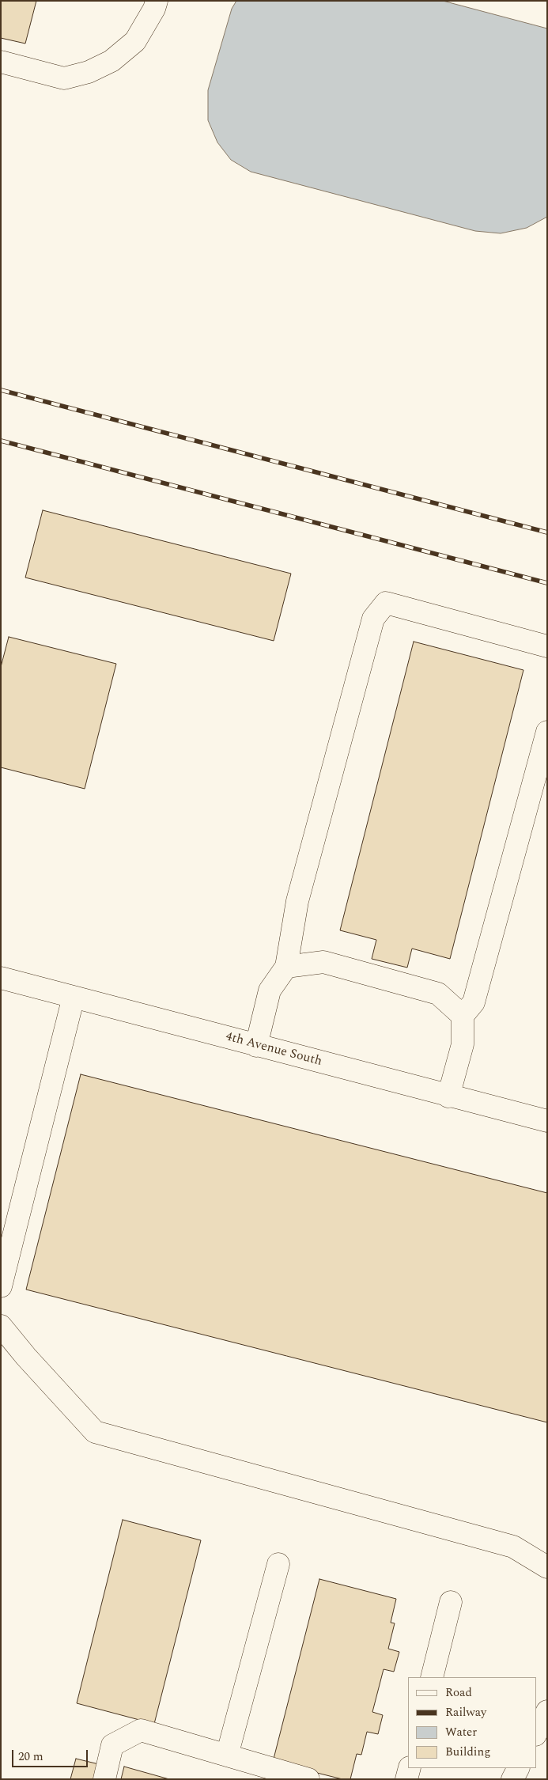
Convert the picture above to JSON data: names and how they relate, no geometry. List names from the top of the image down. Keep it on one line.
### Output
{"streets":{"street":["4th Avenue South"]},"legend":["Road","Railway","Water","Building"],"scale_bar":"20 m"}
